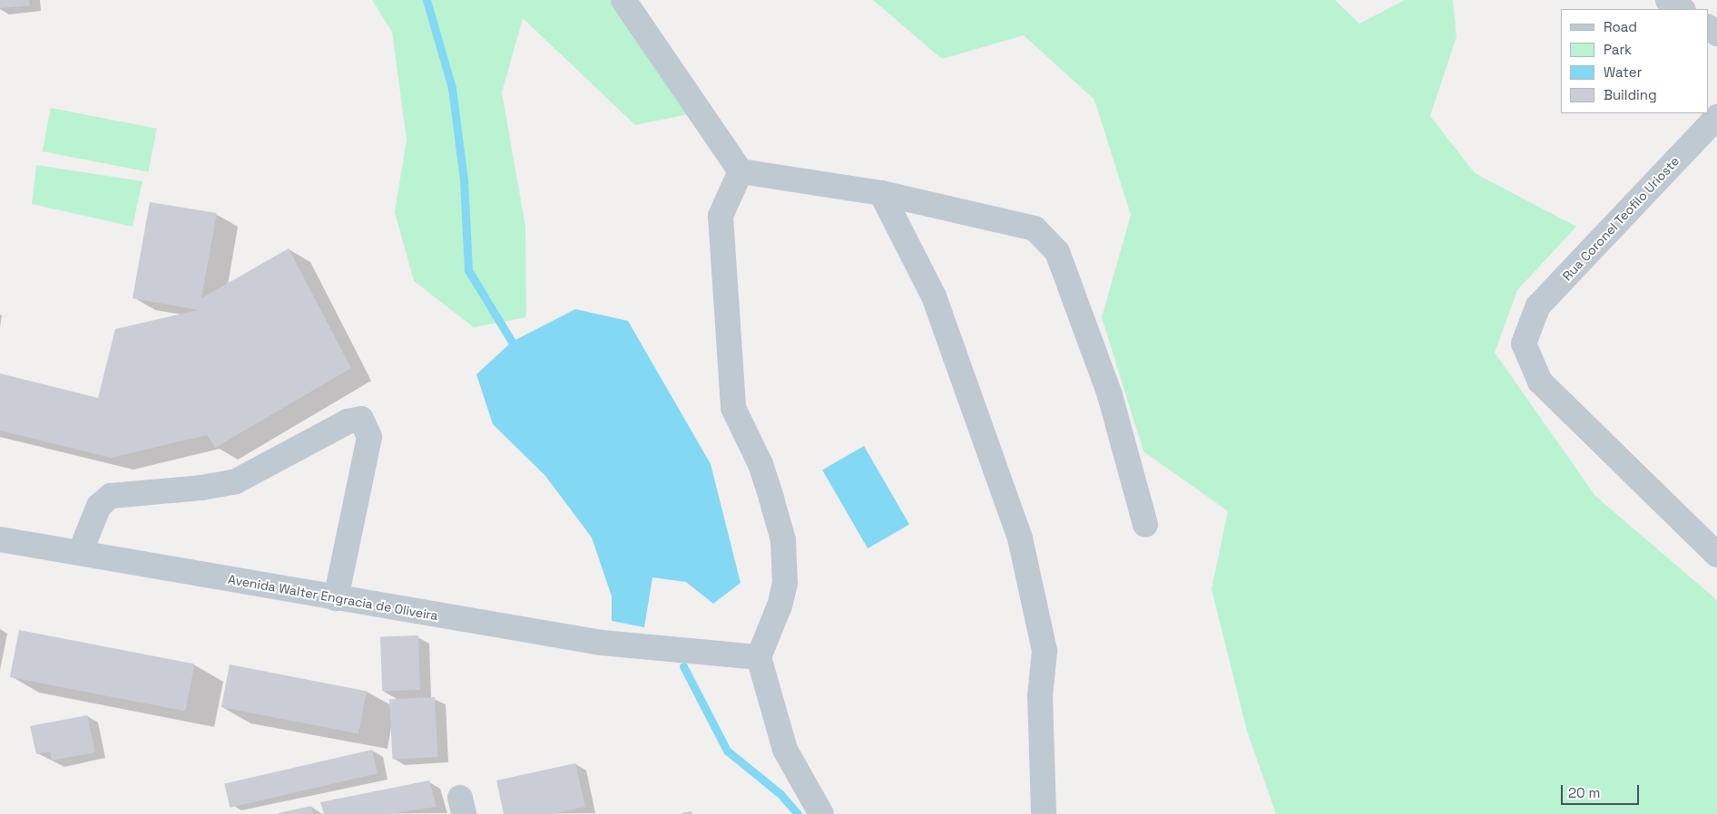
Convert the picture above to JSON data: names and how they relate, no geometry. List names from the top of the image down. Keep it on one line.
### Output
{"streets":{"street":["Rua Coronel Teofilo Urioste","Avenida Walter Engracia de Oliveira"]},"legend":["Road","Park","Water","Building"],"scale_bar":"20 m"}
